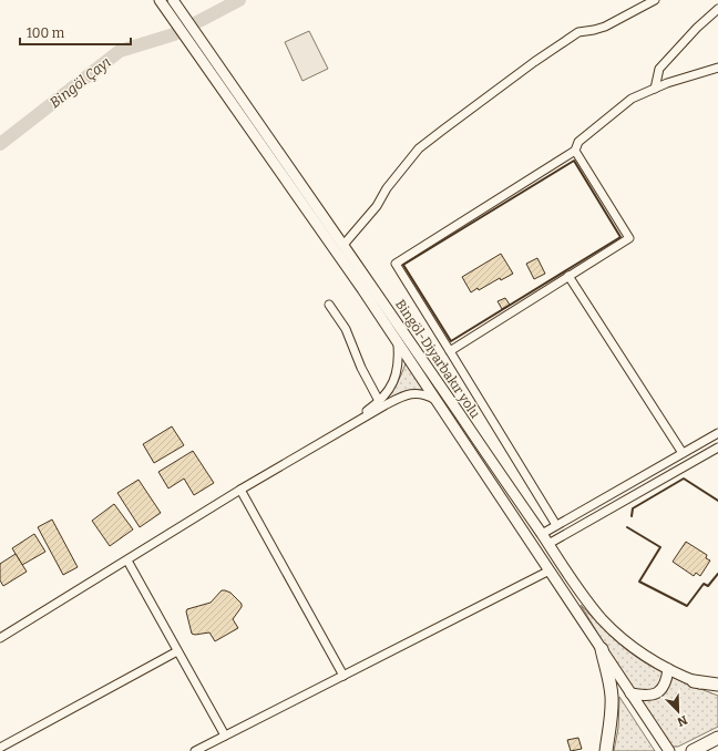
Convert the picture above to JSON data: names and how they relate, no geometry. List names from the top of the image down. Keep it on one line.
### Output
{"streets":{"main road":["Bingöl-Diyarbakır yolu"]},"water":["Bingöl Çayı"],"scale_bar":"100 m","north":"bottom right"}
